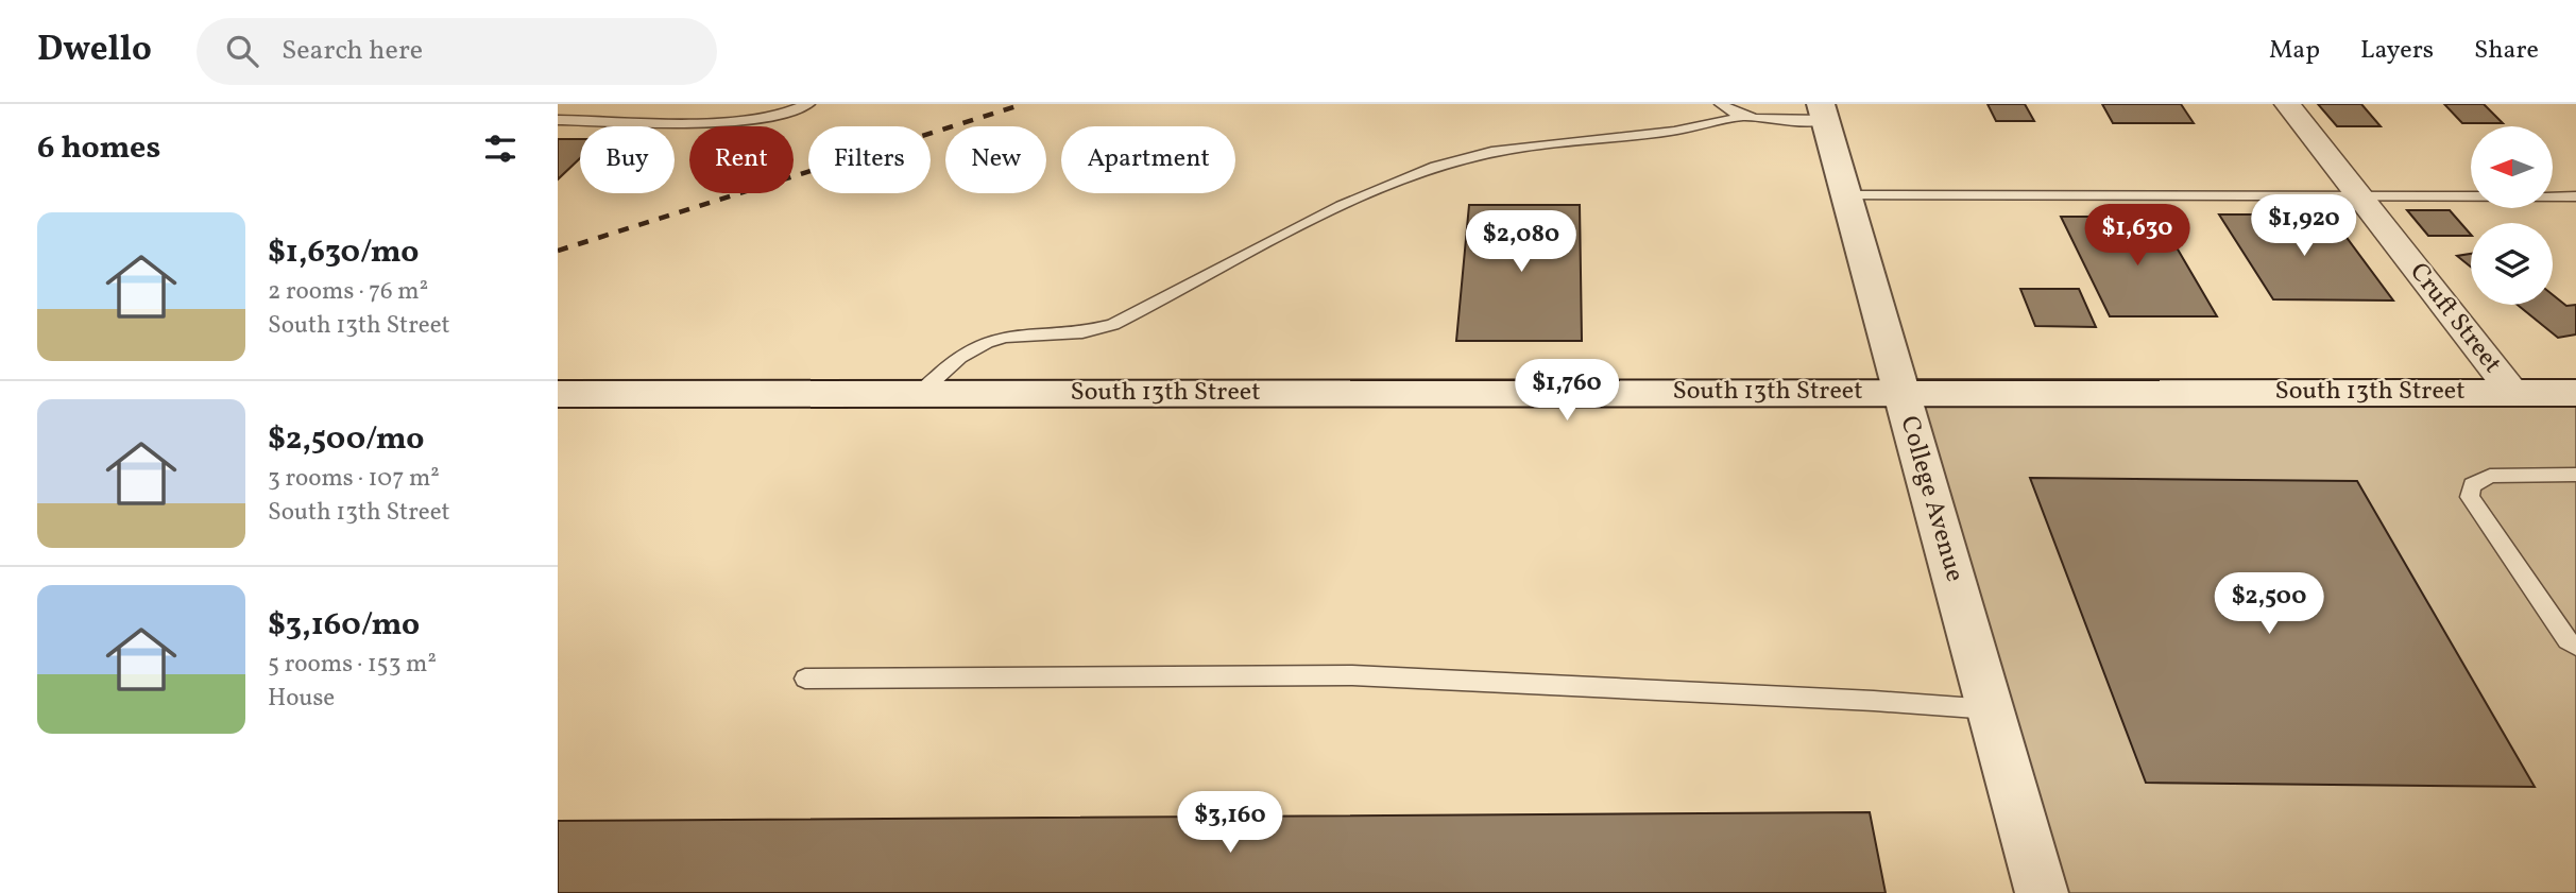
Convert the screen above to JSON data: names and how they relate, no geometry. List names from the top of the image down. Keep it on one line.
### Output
{"streets":{"main road":["South 13th Street","College Avenue"],"street":["Cruft Street"]},"crossings":[["Cruft Street","South 13th Street"],["South 13th Street","College Avenue"]],"north":"left","page":{"header":"Dwello","search":"Search here","nav":["Map","Layers","Share"],"heading":"6 homes","chip":["Buy","Rent","Filters","New","Apartment"],"list":[{"name":"$1,630/mo","note":"2 rooms · 76 m² · South 13th Street"},{"name":"$2,500/mo","note":"3 rooms · 107 m² · South 13th Street"},{"name":"$3,160/mo","note":"5 rooms · 153 m² · House"}],"price":["$1,920","$1,630","$2,080","$1,760","$2,500","$3,160"]}}
